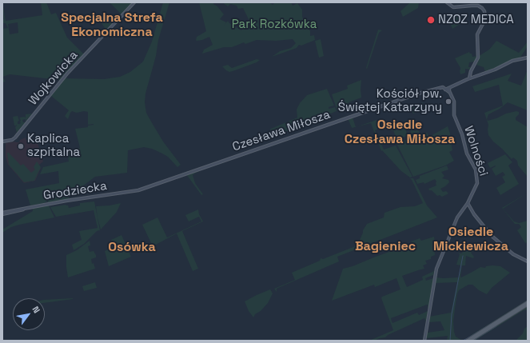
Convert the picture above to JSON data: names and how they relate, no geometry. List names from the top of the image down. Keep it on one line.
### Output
{"streets":{"street":["Wojkowicka","Czesława Miłosza","Wolności","Grodziecka"]},"crossings":[["Czesława Miłosza","Grodziecka"]],"districts":["Specjalna Strefa Ekonomiczna","Osiedle Czesława Miłosza","Osiedle Mickiewicza","Bagieniec","Osówka"],"parks":["Park Rozkówka"],"places":["NZOZ MEDICA","Kościół pw. Świętej Katarzyny","Kaplica szpitalna"],"north":"top right"}
